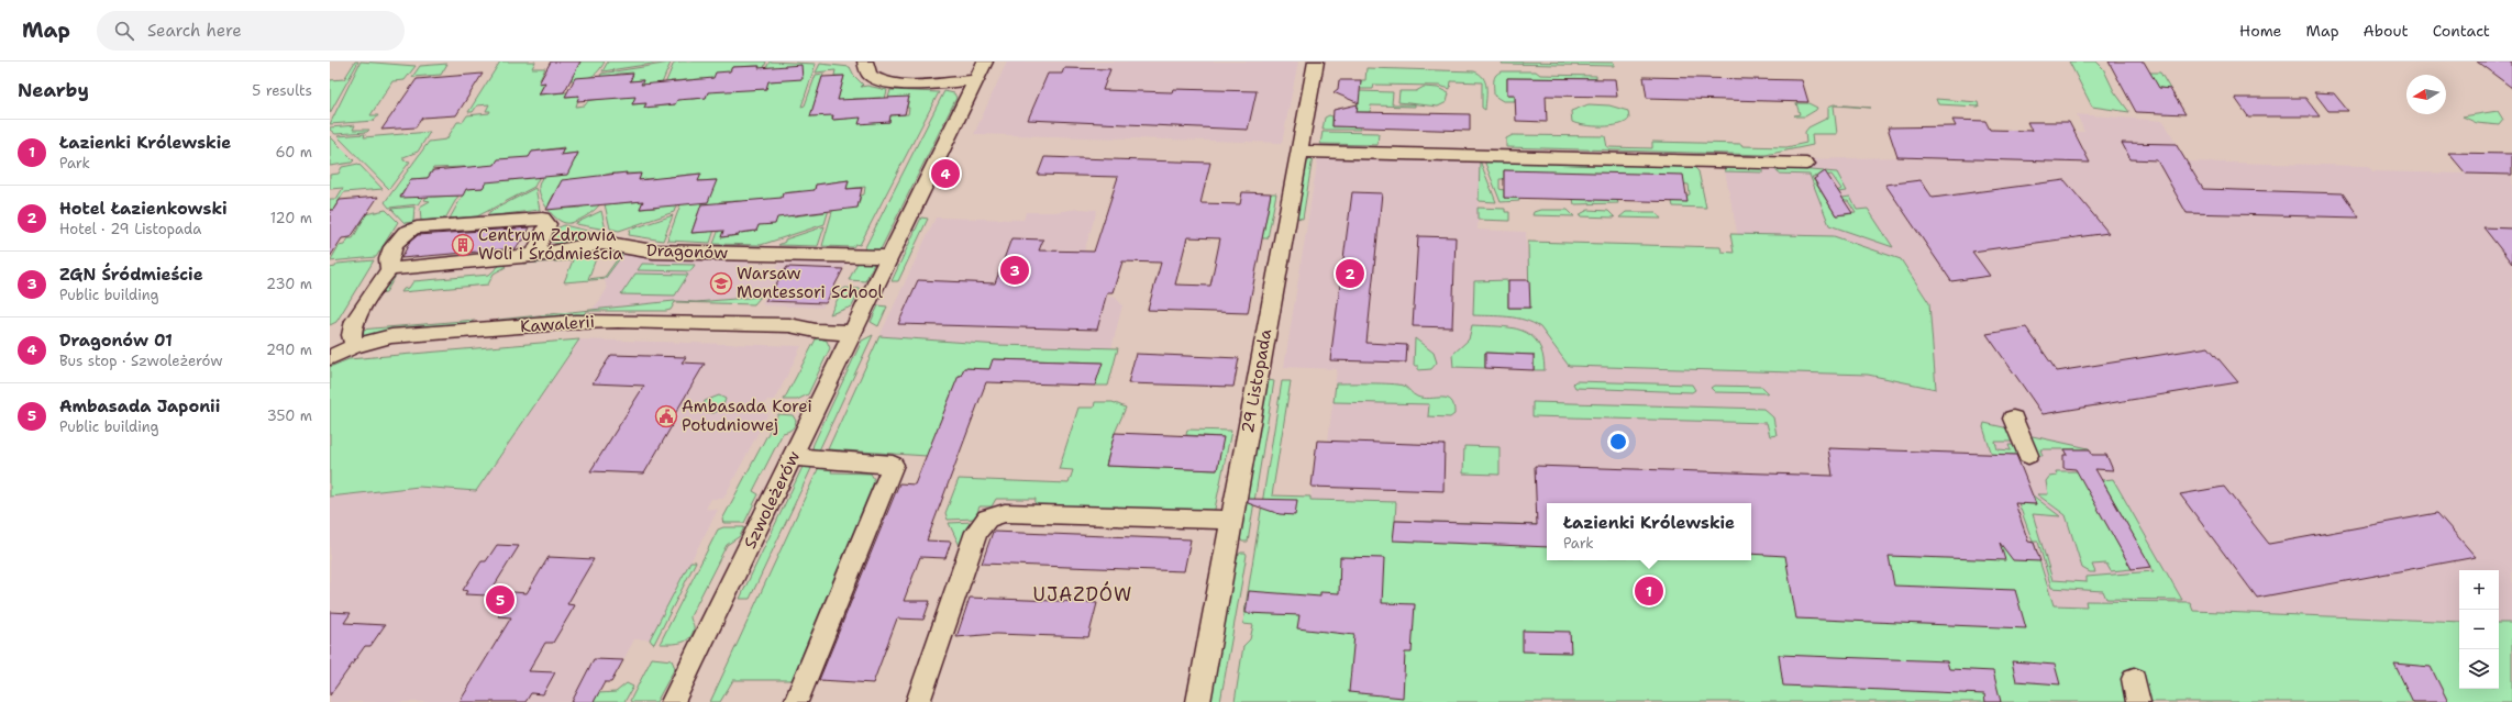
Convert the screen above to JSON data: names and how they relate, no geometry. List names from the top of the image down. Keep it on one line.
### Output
{"streets":{"street":["Dragonów","Kawalerii","29 Listopada","Szwoleżerów"]},"crossings":[["Dragonów","Szwoleżerów"],["Kawalerii","Szwoleżerów"]],"districts":["UJAZDÓW"],"places":{"building":["Centrum Zdrowia Woli i Śródmieścia"],"school or university":["Warsaw Montessori School"],"public building":["Ambasada Korei Południowej"]},"north":"left","page":{"header":"Map","search":"Search here","nav":["Home","Map","About","Contact"],"heading":["Nearby","5 results"],"list":[{"mark":"1","name":"Łazienki Królewskie","note":"Park","value":"60 m"},{"mark":"2","name":"Hotel Łazienkowski","note":"Hotel · 29 Listopada","value":"120 m"},{"mark":"3","name":"ZGN Śródmieście","note":"Public building","value":"230 m"},{"mark":"4","name":"Dragonów 01","note":"Bus stop · Szwoleżerów","value":"290 m"},{"mark":"5","name":"Ambasada Japonii","note":"Public building","value":"350 m"}],"pins":["4","3","2","1","5"],"popup":["Łazienki Królewskie","Park"],"map_buttons":["+","−"]}}
